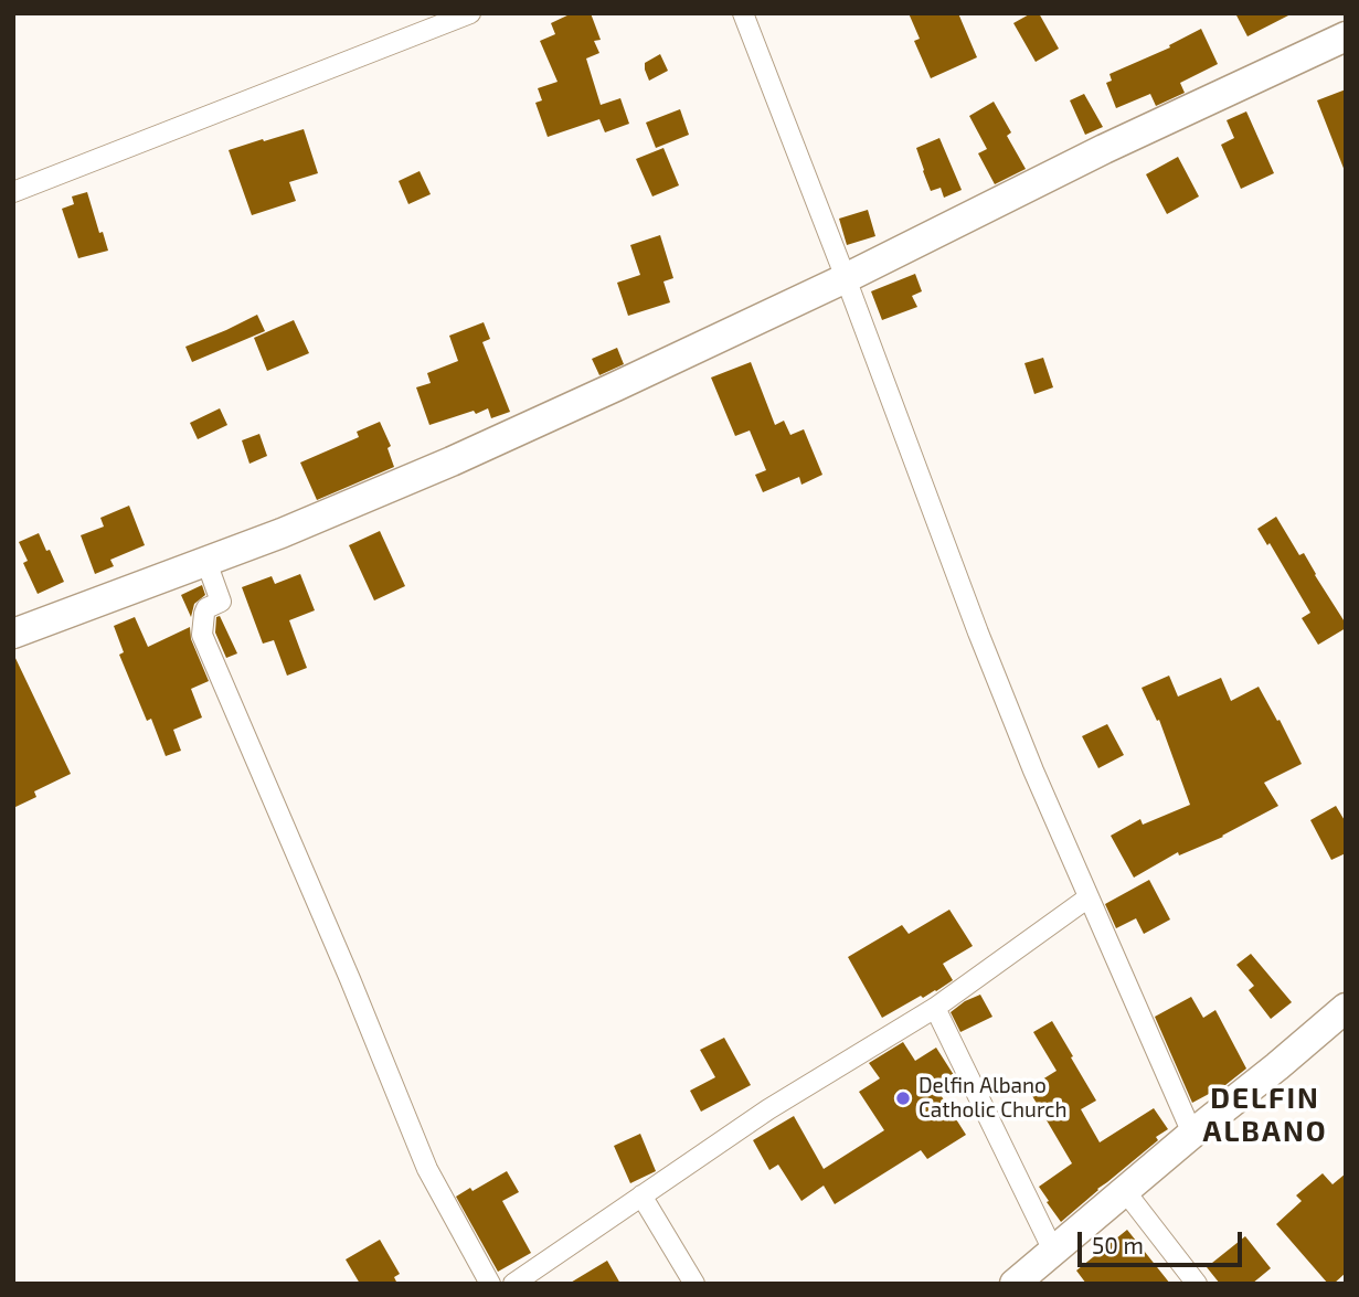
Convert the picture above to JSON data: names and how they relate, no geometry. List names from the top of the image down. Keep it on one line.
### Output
{"districts":["DELFIN ALBANO"],"places":["Delfin Albano Catholic Church"],"scale_bar":"50 m"}
